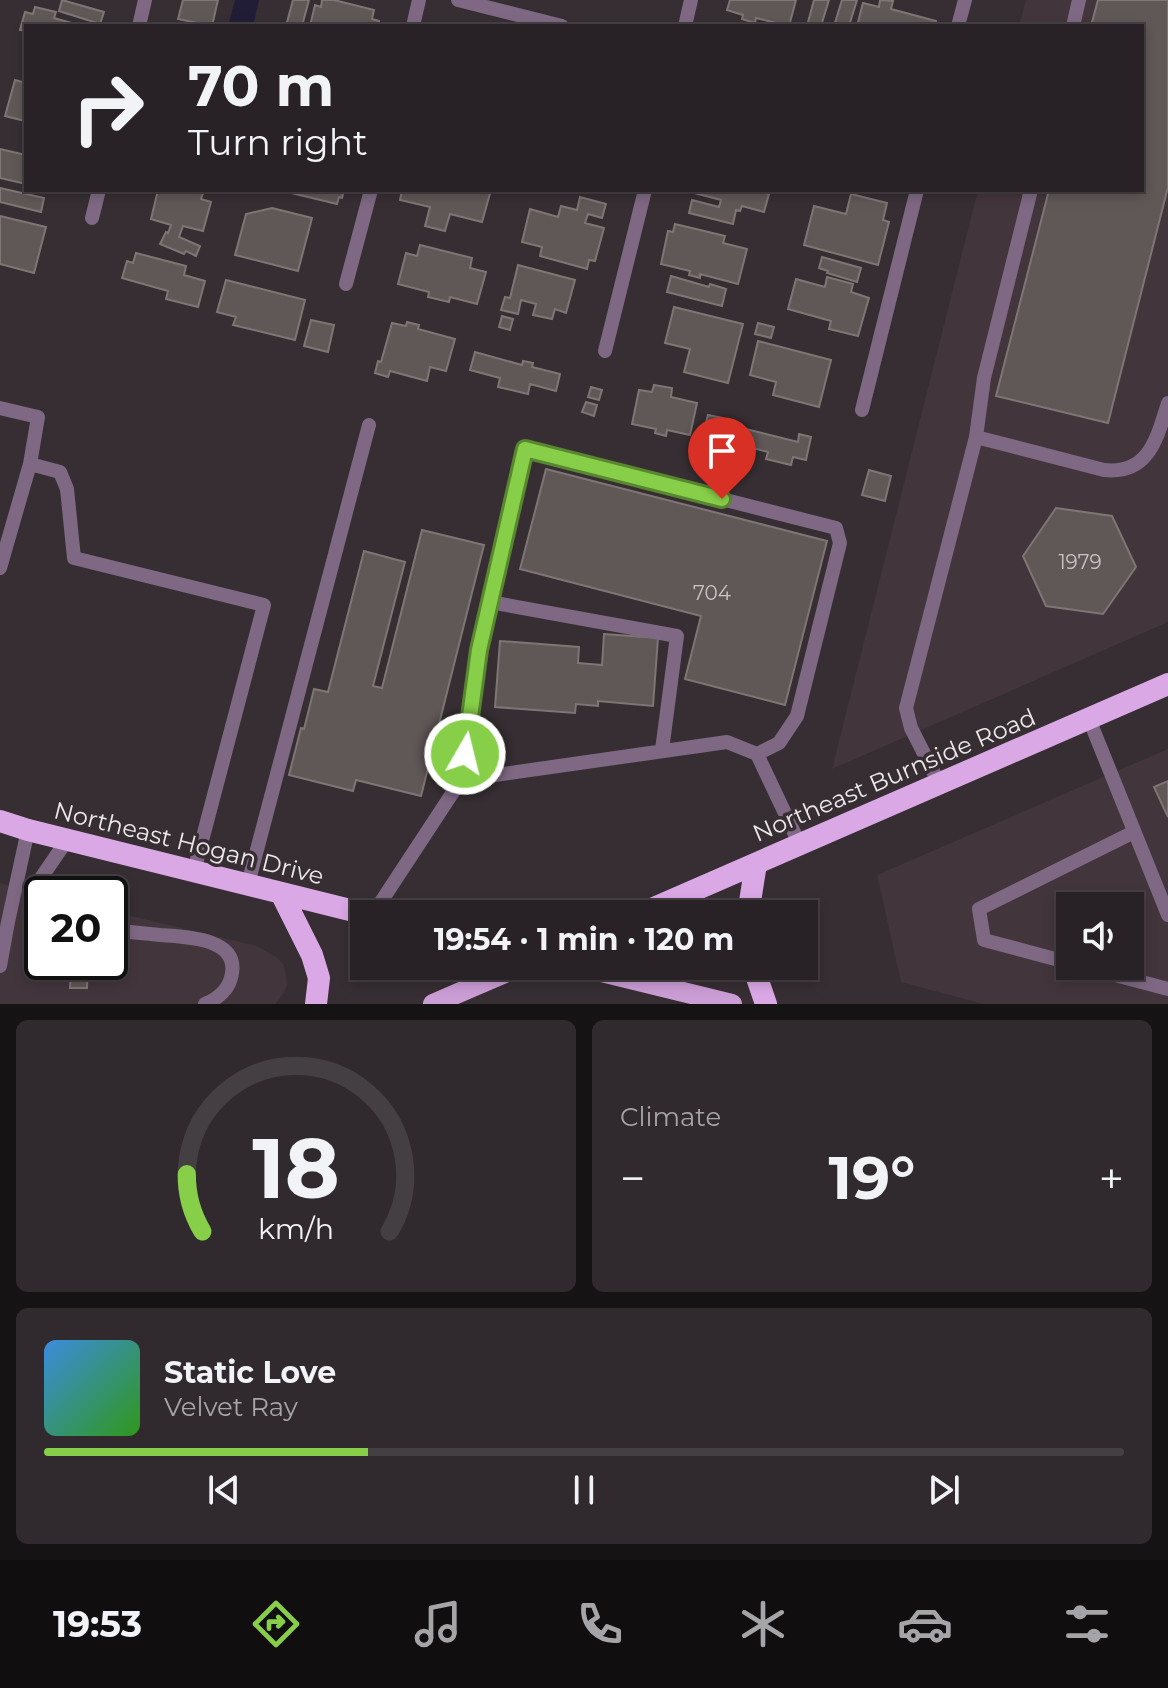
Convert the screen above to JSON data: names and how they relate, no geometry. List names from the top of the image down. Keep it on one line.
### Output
{"streets":{"highway":["Northeast Burnside Road","Northeast Hogan Drive"]},"house_numbers":["1979","704"],"page":{"turn":["70 m","Turn right"],"limit":"20","trip":"19:54 · 1 min · 120 m","tile":"Climate","heat":["−","19°","+"],"song":["Static Love","Velvet Ray"],"tabs":"19:53","gauge":["18","km/h"]}}
